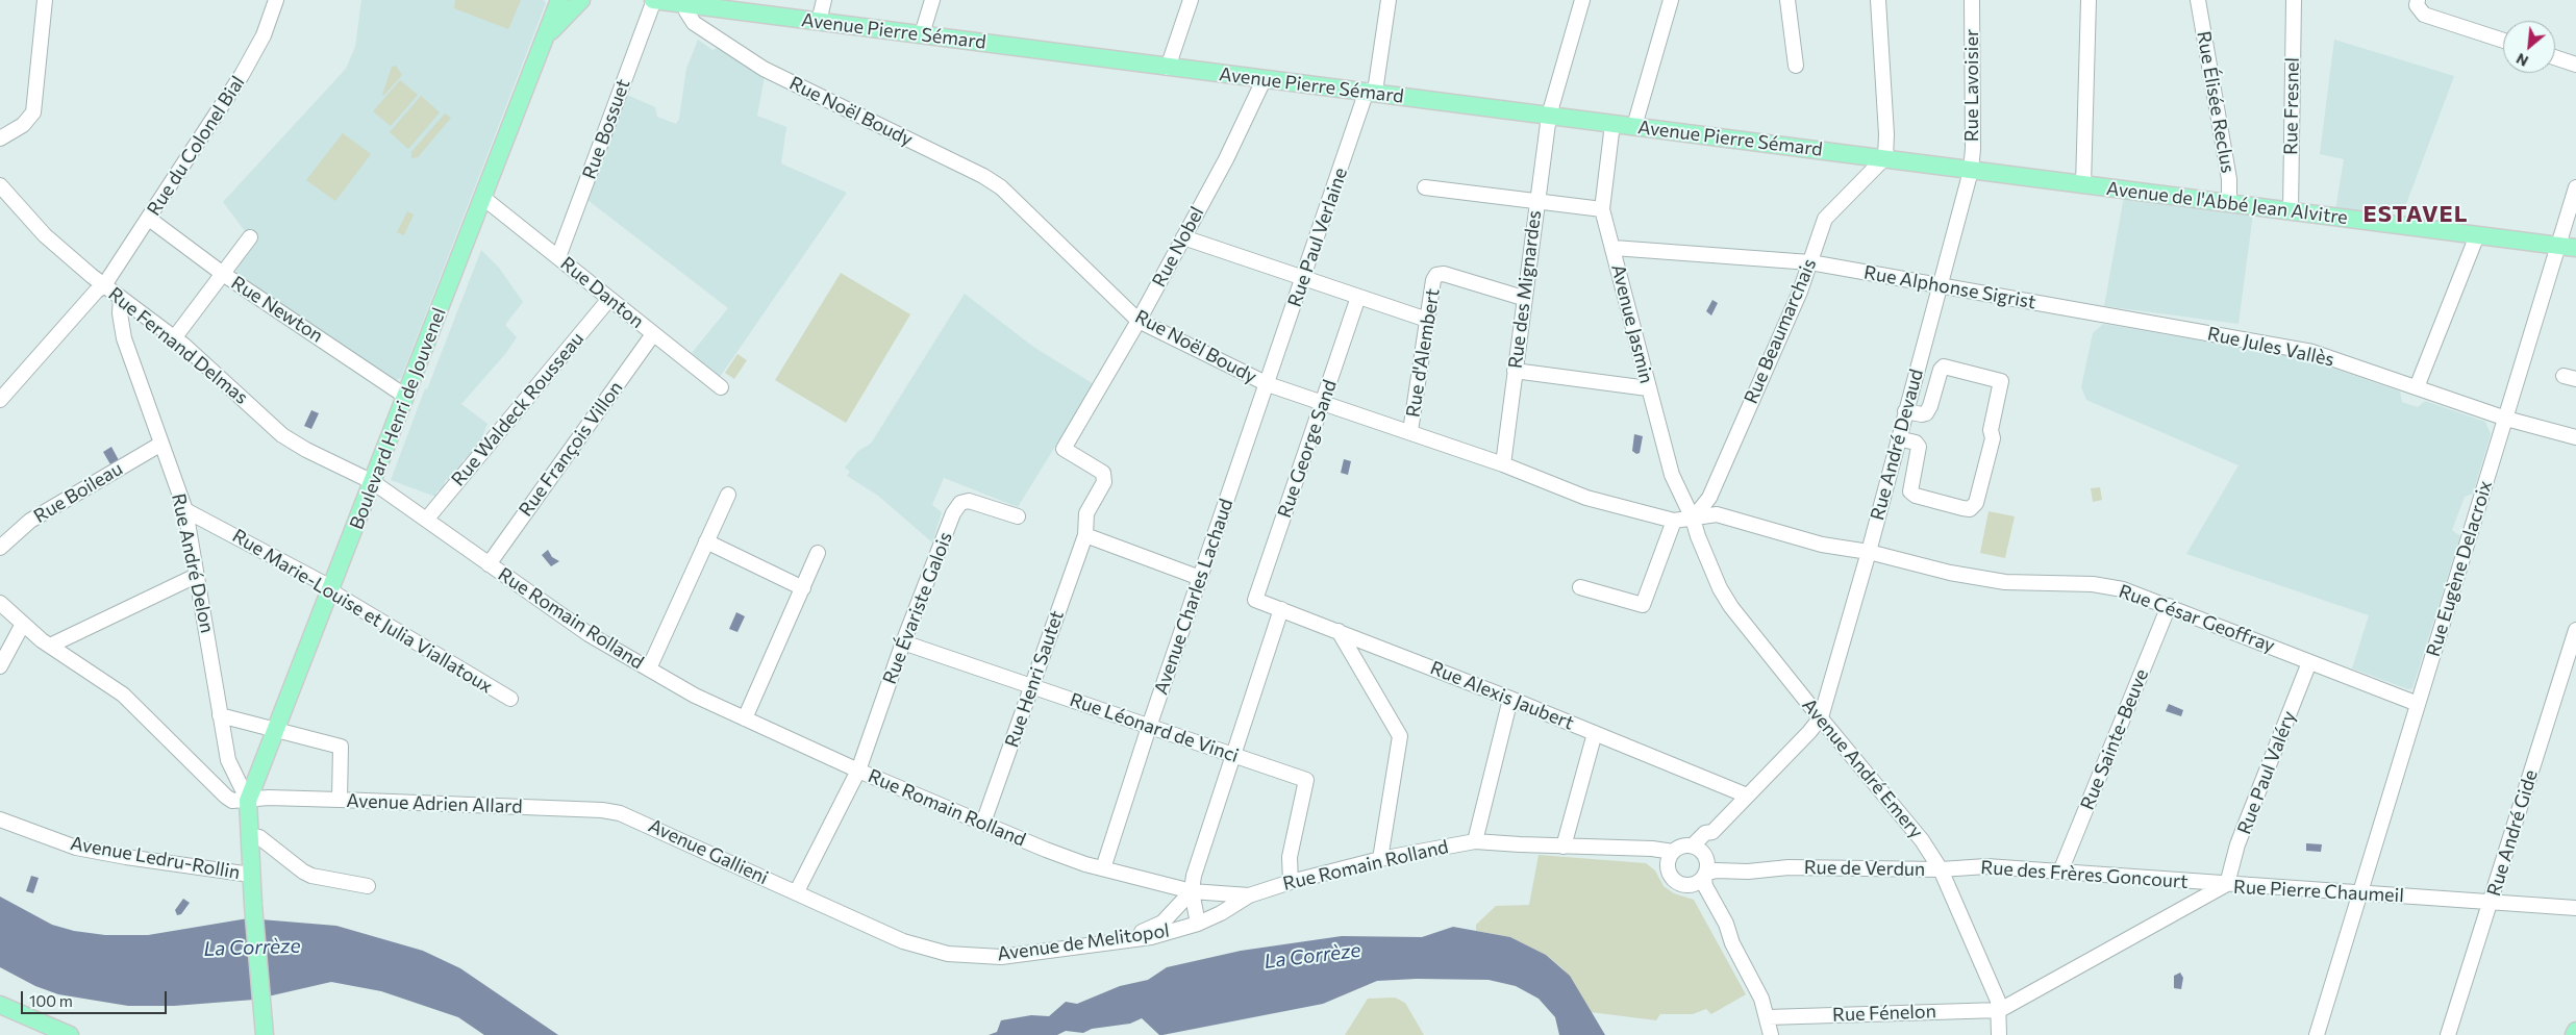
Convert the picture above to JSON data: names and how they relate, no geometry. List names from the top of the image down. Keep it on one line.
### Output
{"streets":{"main road":["Avenue Pierre Sémard","Avenue de l'Abbé Jean Alvitre","Boulevard Henri de Jouvenel"],"street":["Rue Lavoisier","Rue Élisée Reclus","Rue Fresnel","Rue Noël Boudy","Rue Bossuet","Rue du Colonel Bial","Rue Paul Verlaine","Rue Nobel","Rue Alphonse Sigrist","Rue des Mignardes","Rue Danton","Rue Newton","Avenue Jasmin","Rue Beaumarchais","Rue Fernand Delmas","Rue Jules Vallès","Rue d'Alembert","Rue Waldeck Rousseau","Rue André Devaud","Rue François Villon","Rue George Sand","Rue Boileau","Rue André Delon","Rue Eugène Delacroix","Avenue Charles Lachaud","Rue Évariste Galois","Rue Marie-Louise et Julia Viallatoux","Rue Romain Rolland","Rue César Geoffray","Rue Henri Sautet","Rue Alexis Jaubert","Rue Léonard de Vinci","Rue Sainte-Beuve","Avenue André Emery","Rue Paul Valéry","Avenue Adrien Allard","Rue André Gide","Avenue Gallieni","Avenue Ledru-Rollin","Rue de Verdun","Rue des Frères Goncourt","Rue Pierre Chaumeil","Avenue de Melitopol","Rue Fénelon"]},"crossings":[["Avenue Pierre Sémard","Rue Lavoisier"],["Avenue Pierre Sémard","Rue Noël Boudy"],["Avenue Pierre Sémard","Rue Bossuet"],["Avenue Pierre Sémard","Avenue de l'Abbé Jean Alvitre"],["Avenue Pierre Sémard","Rue Paul Verlaine"],["Avenue Pierre Sémard","Rue Nobel"],["Avenue Pierre Sémard","Rue des Mignardes"],["Avenue Pierre Sémard","Avenue Jasmin"],["Avenue Pierre Sémard","Rue Beaumarchais"],["Avenue Pierre Sémard","Rue André Devaud"],["Rue Lavoisier","Avenue de l'Abbé Jean Alvitre"],["Rue Lavoisier","Rue André Devaud"],["Rue Élisée Reclus","Avenue de l'Abbé Jean Alvitre"],["Rue Fresnel","Avenue de l'Abbé Jean Alvitre"],["Rue Noël Boudy","Rue Paul Verlaine"],["Rue Noël Boudy","Rue Nobel"],["Rue Noël Boudy","Rue des Mignardes"],["Rue Noël Boudy","Avenue Jasmin"],["Rue Noël Boudy","Rue Beaumarchais"],["Rue Noël Boudy","Rue d'Alembert"],["Rue Noël Boudy","Rue George Sand"],["Rue Noël Boudy","Avenue Charles Lachaud"],["Rue Noël Boudy","Rue César Geoffray"],["Rue Noël Boudy","Avenue André Emery"],["Rue Bossuet","Rue Danton"],["Rue du Colonel Bial","Rue Newton"],["Rue du Colonel Bial","Rue Fernand Delmas"],["Avenue de l'Abbé Jean Alvitre","Rue André Devaud"],["Avenue de l'Abbé Jean Alvitre","Rue Eugène Delacroix"],["Rue Paul Verlaine","Avenue Charles Lachaud"],["Rue Nobel","Rue Henri Sautet"],["Rue Alphonse Sigrist","Avenue Jasmin"],["Rue Alphonse Sigrist","Rue Beaumarchais"],["Rue Alphonse Sigrist","Rue Jules Vallès"],["Rue Alphonse Sigrist","Rue André Devaud"],["Rue des Mignardes","Rue d'Alembert"],["Rue Danton","Rue Waldeck Rousseau"],["Rue Danton","Boulevard Henri de Jouvenel"],["Rue Danton","Rue François Villon"],["Rue Newton","Boulevard Henri de Jouvenel"],["Avenue Jasmin","Rue Beaumarchais"],["Avenue Jasmin","Rue César Geoffray"],["Avenue Jasmin","Avenue André Emery"],["Rue Beaumarchais","Rue César Geoffray"],["Rue Beaumarchais","Avenue André Emery"],["Rue Fernand Delmas","Boulevard Henri de Jouvenel"],["Rue Fernand Delmas","Rue André Delon"],["Rue Fernand Delmas","Rue Romain Rolland"],["Rue Jules Vallès","Rue Eugène Delacroix"],["Rue Waldeck Rousseau","Rue Romain Rolland"],["Boulevard Henri de Jouvenel","Rue André Delon"],["Boulevard Henri de Jouvenel","Rue Marie-Louise et Julia Viallatoux"],["Boulevard Henri de Jouvenel","Rue Romain Rolland"],["Boulevard Henri de Jouvenel","Avenue Adrien Allard"],["Rue André Devaud","Rue César Geoffray"],["Rue André Devaud","Avenue André Emery"],["Rue François Villon","Rue Romain Rolland"],["Rue George Sand","Rue Alexis Jaubert"],["Rue Boileau","Rue André Delon"],["Rue André Delon","Rue Marie-Louise et Julia Viallatoux"],["Rue André Delon","Avenue Adrien Allard"],["Rue Eugène Delacroix","Rue César Geoffray"],["Rue Eugène Delacroix","Rue Pierre Chaumeil"],["Avenue Charles Lachaud","Rue Romain Rolland"],["Avenue Charles Lachaud","Rue Léonard de Vinci"],["Rue Évariste Galois","Rue Romain Rolland"],["Rue Évariste Galois","Rue Léonard de Vinci"],["Rue Évariste Galois","Avenue Gallieni"],["Rue Évariste Galois","Avenue de Melitopol"],["Rue Romain Rolland","Rue Henri Sautet"],["Rue Romain Rolland","Rue Léonard de Vinci"],["Rue Romain Rolland","Rue de Verdun"],["Rue Romain Rolland","Avenue de Melitopol"],["Rue César Geoffray","Rue Sainte-Beuve"],["Rue César Geoffray","Avenue André Emery"],["Rue César Geoffray","Rue Paul Valéry"],["Rue Henri Sautet","Rue Léonard de Vinci"],["Rue Sainte-Beuve","Rue des Frères Goncourt"],["Avenue André Emery","Rue de Verdun"],["Avenue André Emery","Rue des Frères Goncourt"],["Avenue André Emery","Rue Pierre Chaumeil"],["Avenue André Emery","Rue Fénelon"],["Rue Paul Valéry","Rue des Frères Goncourt"],["Rue Paul Valéry","Rue Pierre Chaumeil"],["Avenue Adrien Allard","Avenue Gallieni"],["Rue André Gide","Rue Pierre Chaumeil"],["Avenue Gallieni","Avenue de Melitopol"],["Rue de Verdun","Rue des Frères Goncourt"],["Rue des Frères Goncourt","Rue Pierre Chaumeil"],["Rue Pierre Chaumeil","Rue Fénelon"]],"districts":["ESTAVEL"],"water":["La Corrèze"],"scale_bar":"100 m","north":"bottom left"}
